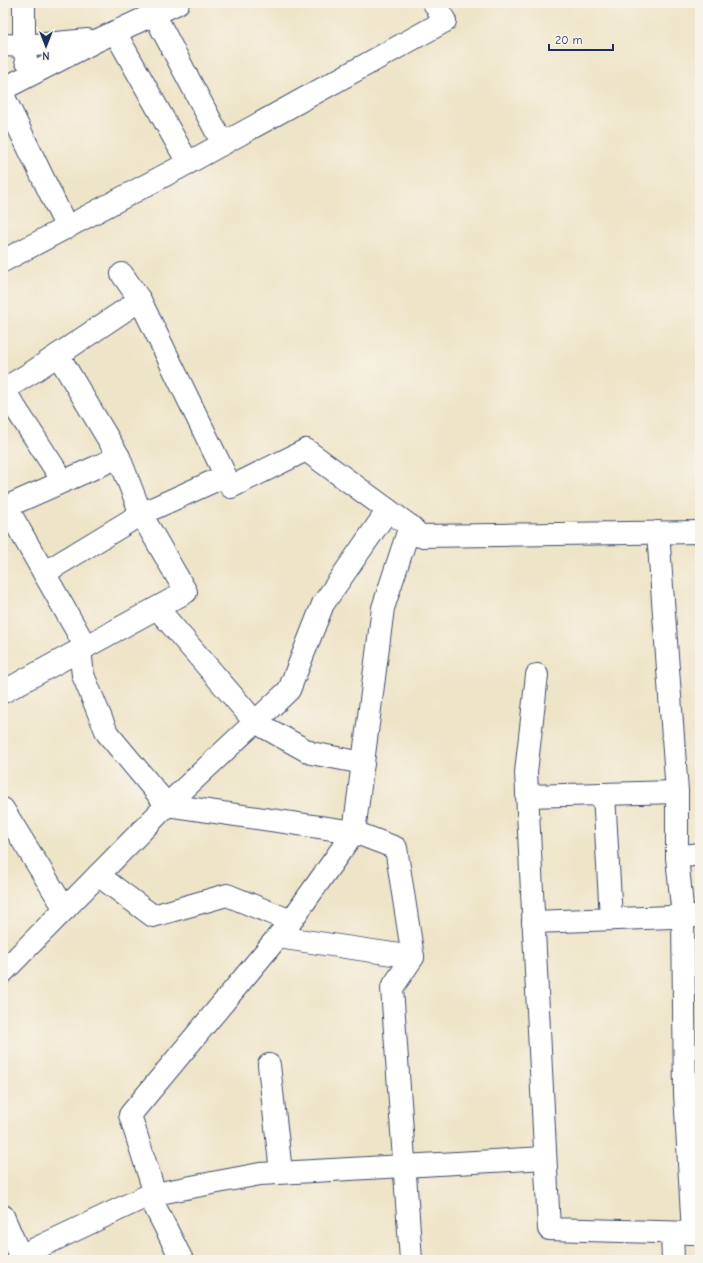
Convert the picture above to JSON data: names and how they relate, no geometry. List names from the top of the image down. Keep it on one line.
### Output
{"scale_bar":"20 m","north":"bottom"}
